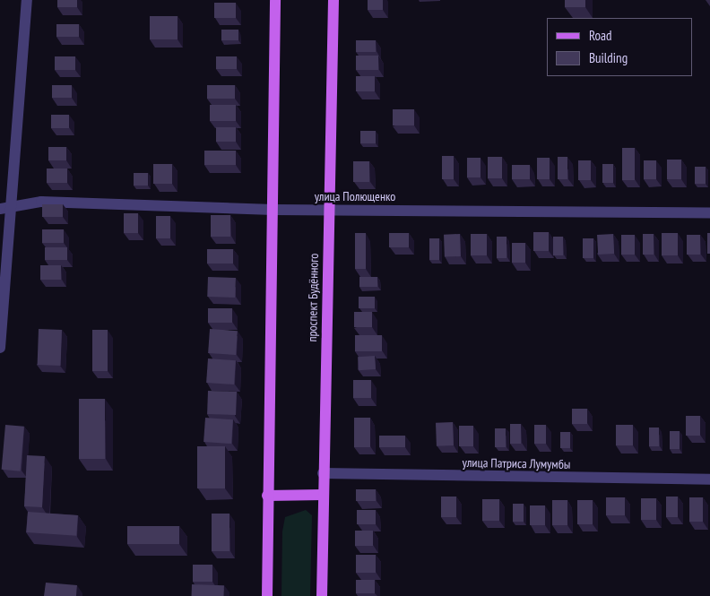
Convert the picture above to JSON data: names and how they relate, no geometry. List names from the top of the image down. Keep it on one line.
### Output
{"streets":{"main road":["проспект Будённого"],"street":["улица Полющенко","улица Патриса Лумумбы"]},"crossings":[["улица Полющенко","проспект Будённого"],["проспект Будённого","улица Патриса Лумумбы"]],"legend":["Road","Building"]}
